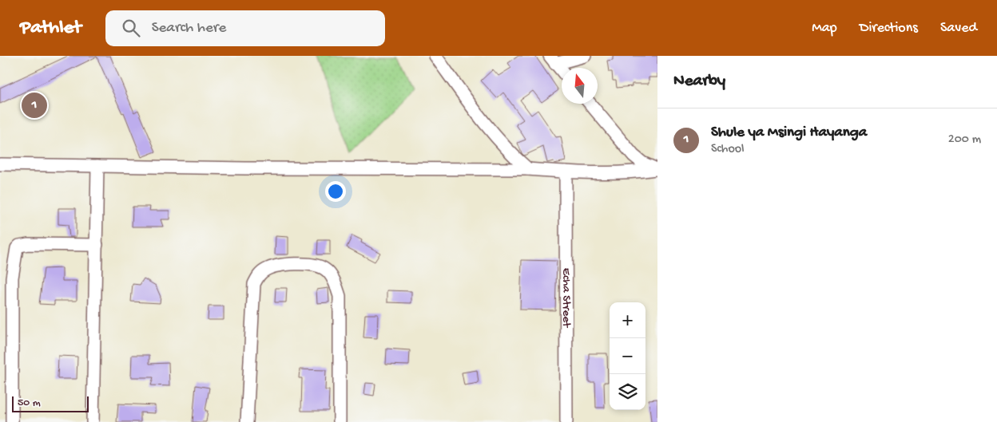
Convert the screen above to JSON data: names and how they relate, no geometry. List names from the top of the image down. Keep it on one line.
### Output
{"streets":{"street":["Echa Street"]},"scale_bar":"50 m","north":"top","page":{"header":"Pathlet","search":"Search here","nav":["Map","Directions","Saved"],"heading":"Nearby","pins":"1","list":[{"mark":"1","name":"Shule ya Msingi Hayanga","note":"School","value":"200 m"}],"map_buttons":["+","−"],"scale":"50 m"}}
